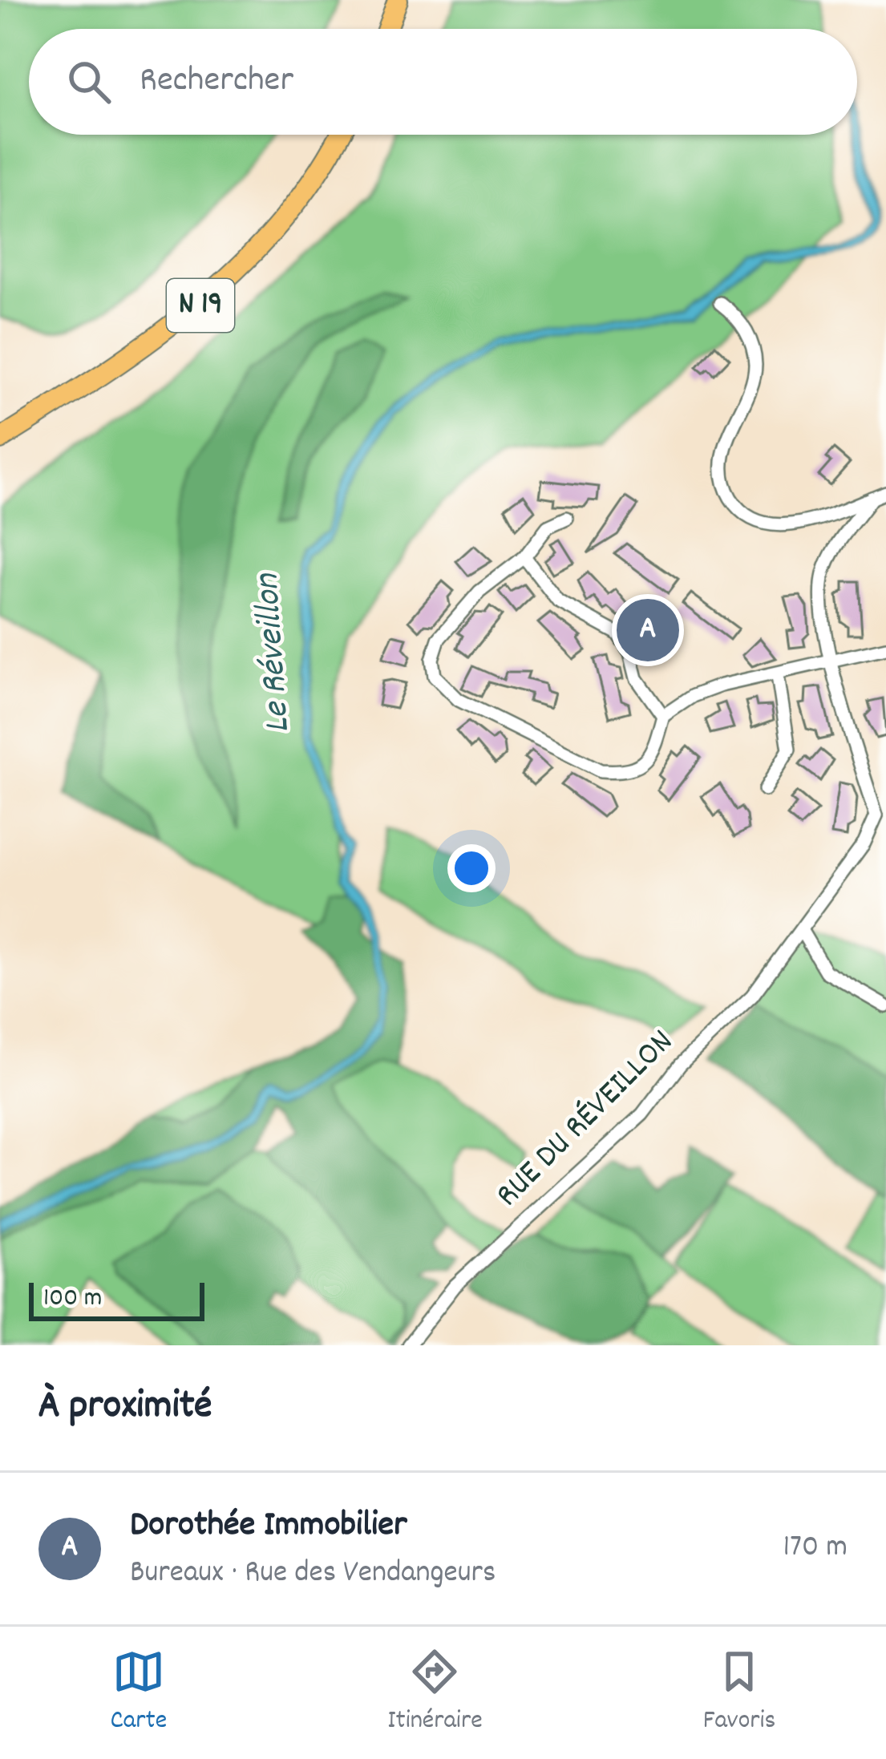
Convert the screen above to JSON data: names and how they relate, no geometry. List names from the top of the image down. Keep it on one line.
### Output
{"streets":{"main road":["N 19"],"street":["RUE DU RÉVEILLON"]},"water":["Le Réveillon"],"scale_bar":"100 m","page":{"search":"Rechercher","pins":"A","scale":"100 m","heading":"À proximité","list":[{"mark":"A","name":"Dorothée Immobilier","note":"Bureaux · Rue des Vendangeurs","value":"170 m"}],"nav":["Carte","Itinéraire","Favoris"]}}
